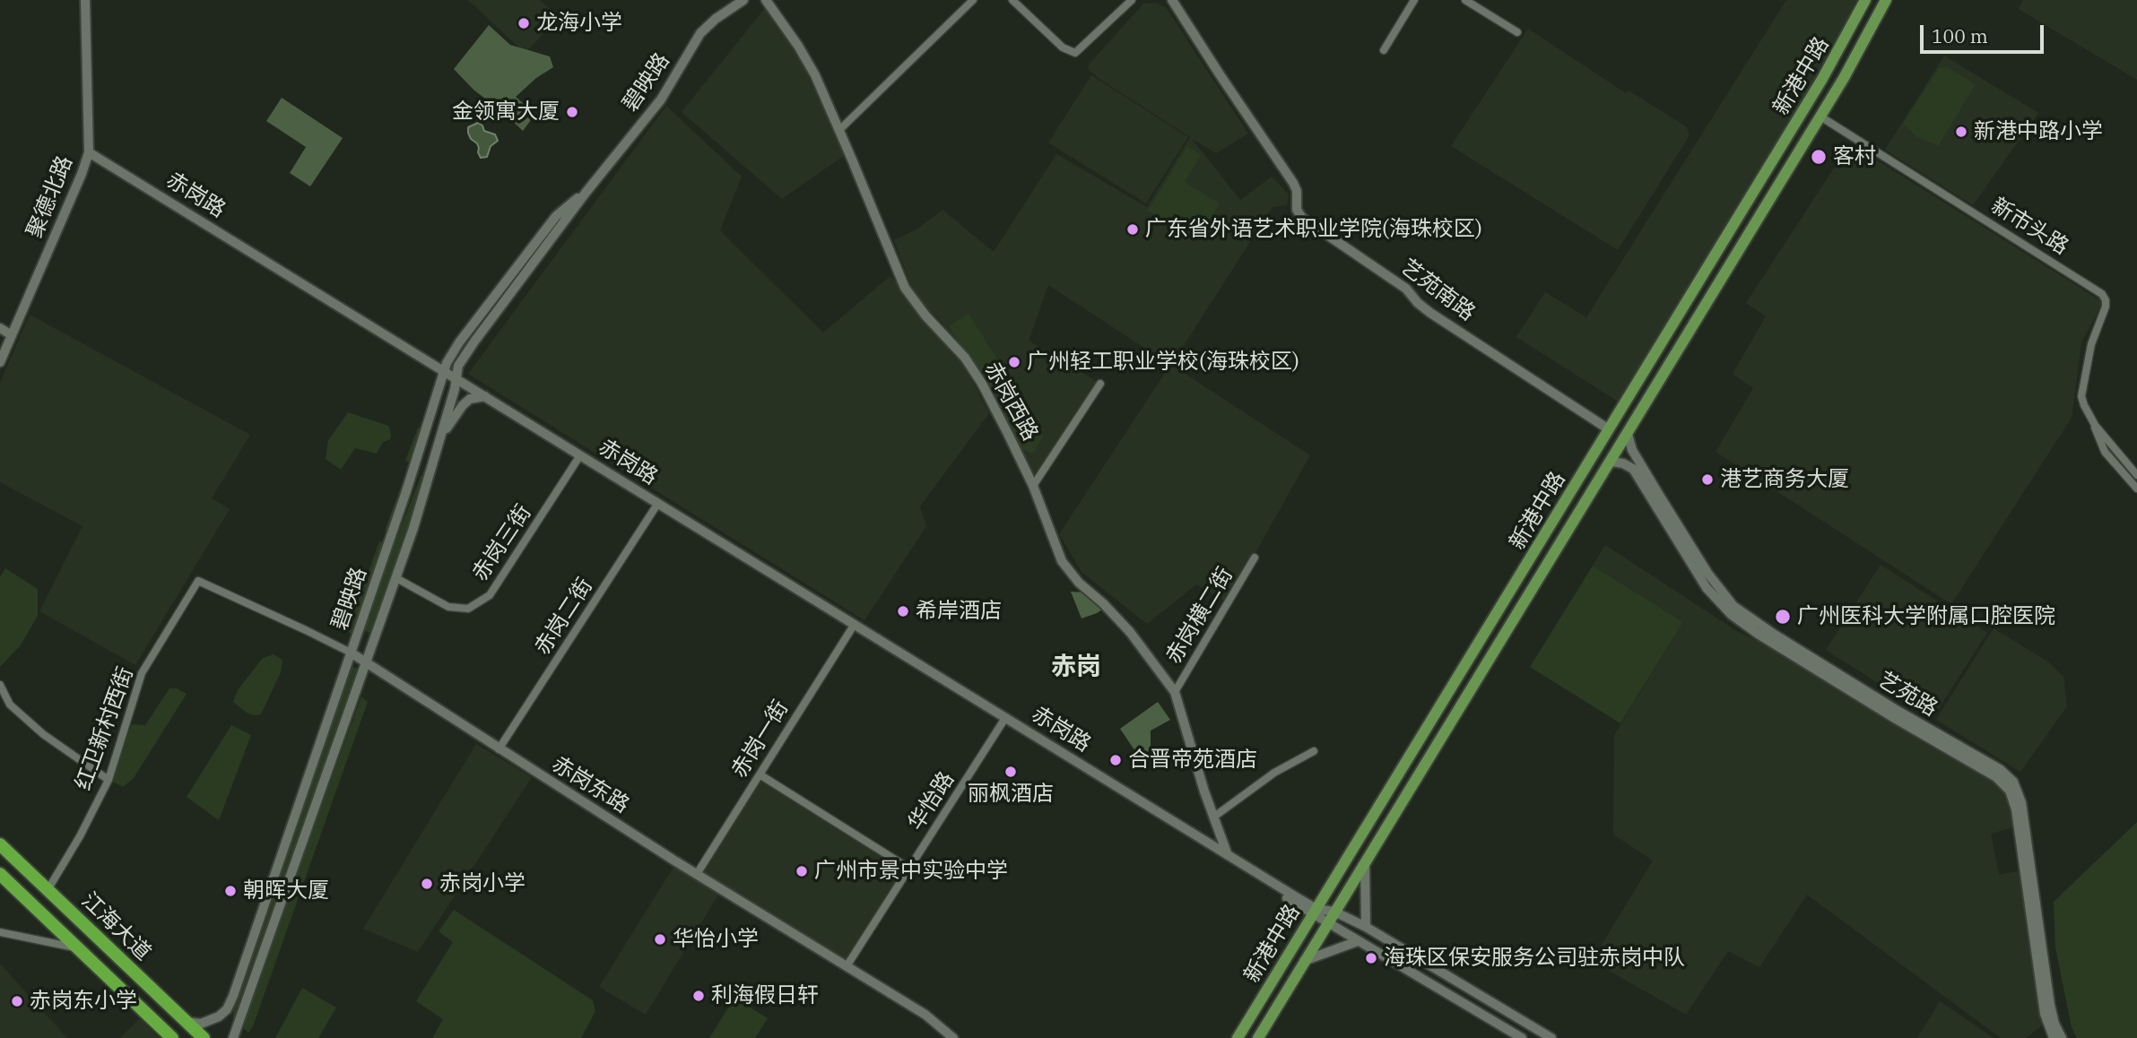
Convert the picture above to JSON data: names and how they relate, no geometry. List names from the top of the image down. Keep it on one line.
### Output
{"streets":{"highway":["江海大道"],"main road":["新港中路"],"street":["碧映路","赤岗路","聚德北路","新市头路","艺苑南路","赤岗西路","赤岗三街","赤岗横二街","赤岗二街","艺苑路","红卫新村西街","赤岗一街","赤岗东路","华怡路"]},"crossings":[["新港中路","赤岗路"],["新港中路","新市头路"],["新港中路","艺苑南路"],["新港中路","艺苑路"],["碧映路","赤岗路"],["碧映路","赤岗三街"],["碧映路","赤岗东路"],["碧映路","江海大道"],["赤岗路","聚德北路"],["赤岗路","赤岗西路"],["赤岗路","赤岗三街"],["赤岗路","赤岗二街"],["赤岗路","赤岗一街"],["赤岗路","华怡路"],["赤岗西路","赤岗横二街"],["赤岗二街","赤岗东路"],["红卫新村西街","赤岗东路"],["红卫新村西街","江海大道"],["赤岗一街","赤岗东路"],["赤岗东路","华怡路"]],"districts":["赤岗"],"places":["龙海小学","金领寓大厦","新港中路小学","客村","广东省外语艺术职业学院(海珠校区)","广州轻工职业学校(海珠校区)","港艺商务大厦","希岸酒店","广州医科大学附属口腔医院","合晋帝苑酒店","丽枫酒店","广州市景中实验中学","赤岗小学","朝晖大厦","华怡小学","海珠区保安服务公司驻赤岗中队","利海假日轩","赤岗东小学"],"scale_bar":"100 m"}
